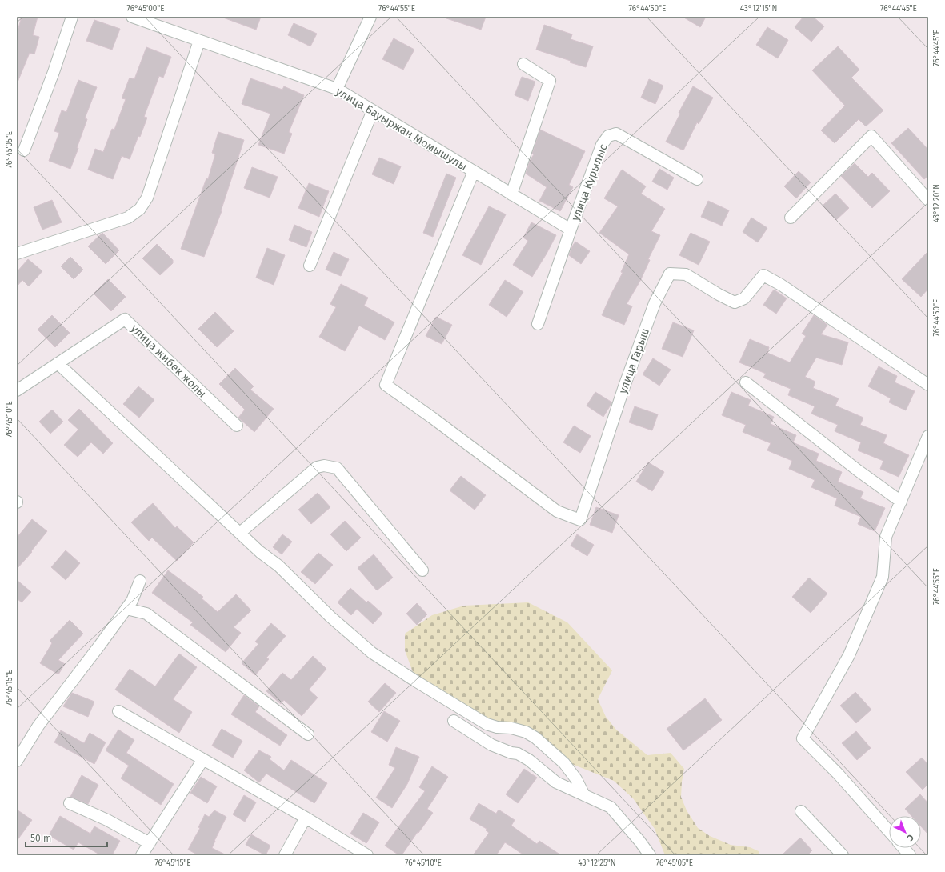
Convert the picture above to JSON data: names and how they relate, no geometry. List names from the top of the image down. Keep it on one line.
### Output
{"streets":{"street":["улица Бауыржан Момышулы","улица Курылыс","улица жибек жолы","улица Гарыш"]},"crossings":[["улица Бауыржан Момышулы","улица Курылыс"],["улица Бауыржан Момышулы","улица Гарыш"]],"scale_bar":"50 m","north":"bottom right","coordinates":["76°45'00\"E","76°44'55\"E","76°44'50\"E","43°12'15\"N","76°44'45\"E","76°45'05\"E","43°12'20\"N","76°45'10\"E","76°45'15\"E","43°12'25\"N"]}
